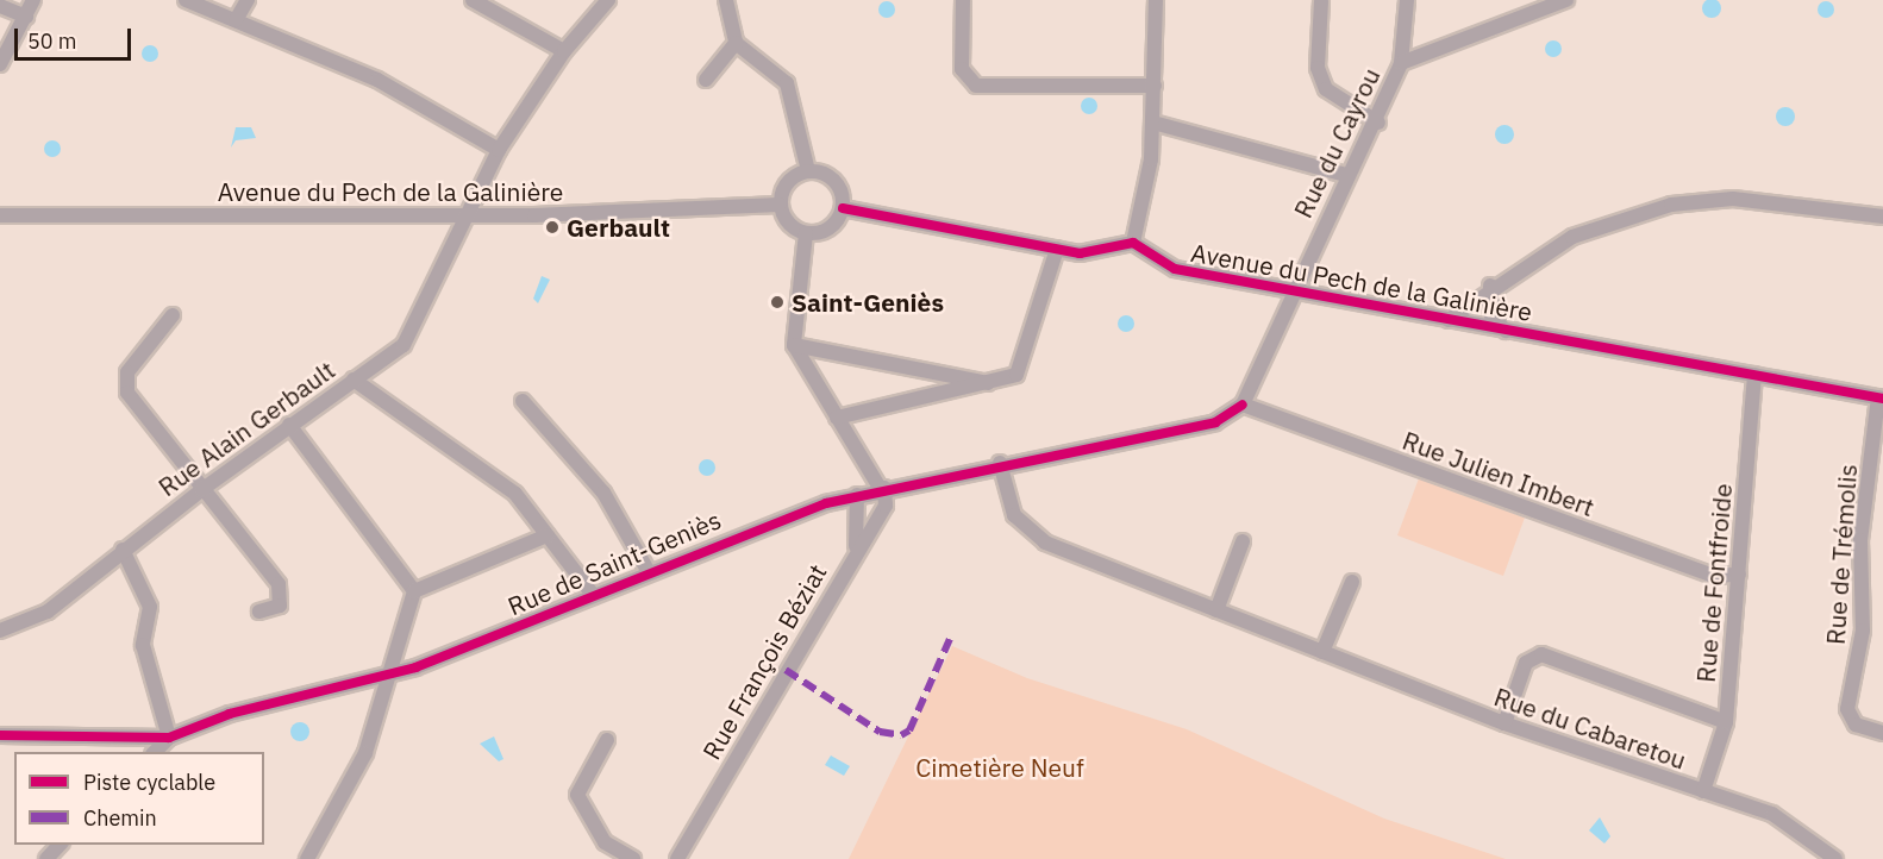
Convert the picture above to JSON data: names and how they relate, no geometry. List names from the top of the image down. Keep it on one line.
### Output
{"streets":{"street":["Rue du Cayrou","Avenue du Pech de la Galinière","Rue Alain Gerbault","Rue Julien Imbert","Rue de Trémolis","Rue de Saint-Geniès","Rue de Fontfroide","Rue François Béziat","Rue du Cabaretou"]},"crossings":[["Rue du Cayrou","Avenue du Pech de la Galinière"],["Rue du Cayrou","Rue Julien Imbert"],["Rue du Cayrou","Rue de Saint-Geniès"],["Avenue du Pech de la Galinière","Rue Alain Gerbault"],["Avenue du Pech de la Galinière","Rue de Trémolis"],["Avenue du Pech de la Galinière","Rue de Fontfroide"],["Rue Julien Imbert","Rue de Saint-Geniès"],["Rue Julien Imbert","Rue de Fontfroide"],["Rue de Saint-Geniès","Rue François Béziat"],["Rue de Saint-Geniès","Rue du Cabaretou"],["Rue de Fontfroide","Rue du Cabaretou"]],"parks":["Cimetière Neuf"],"places":["Gerbault","Saint-Geniès"],"legend":["Piste cyclable","Chemin"],"scale_bar":"50 m"}
